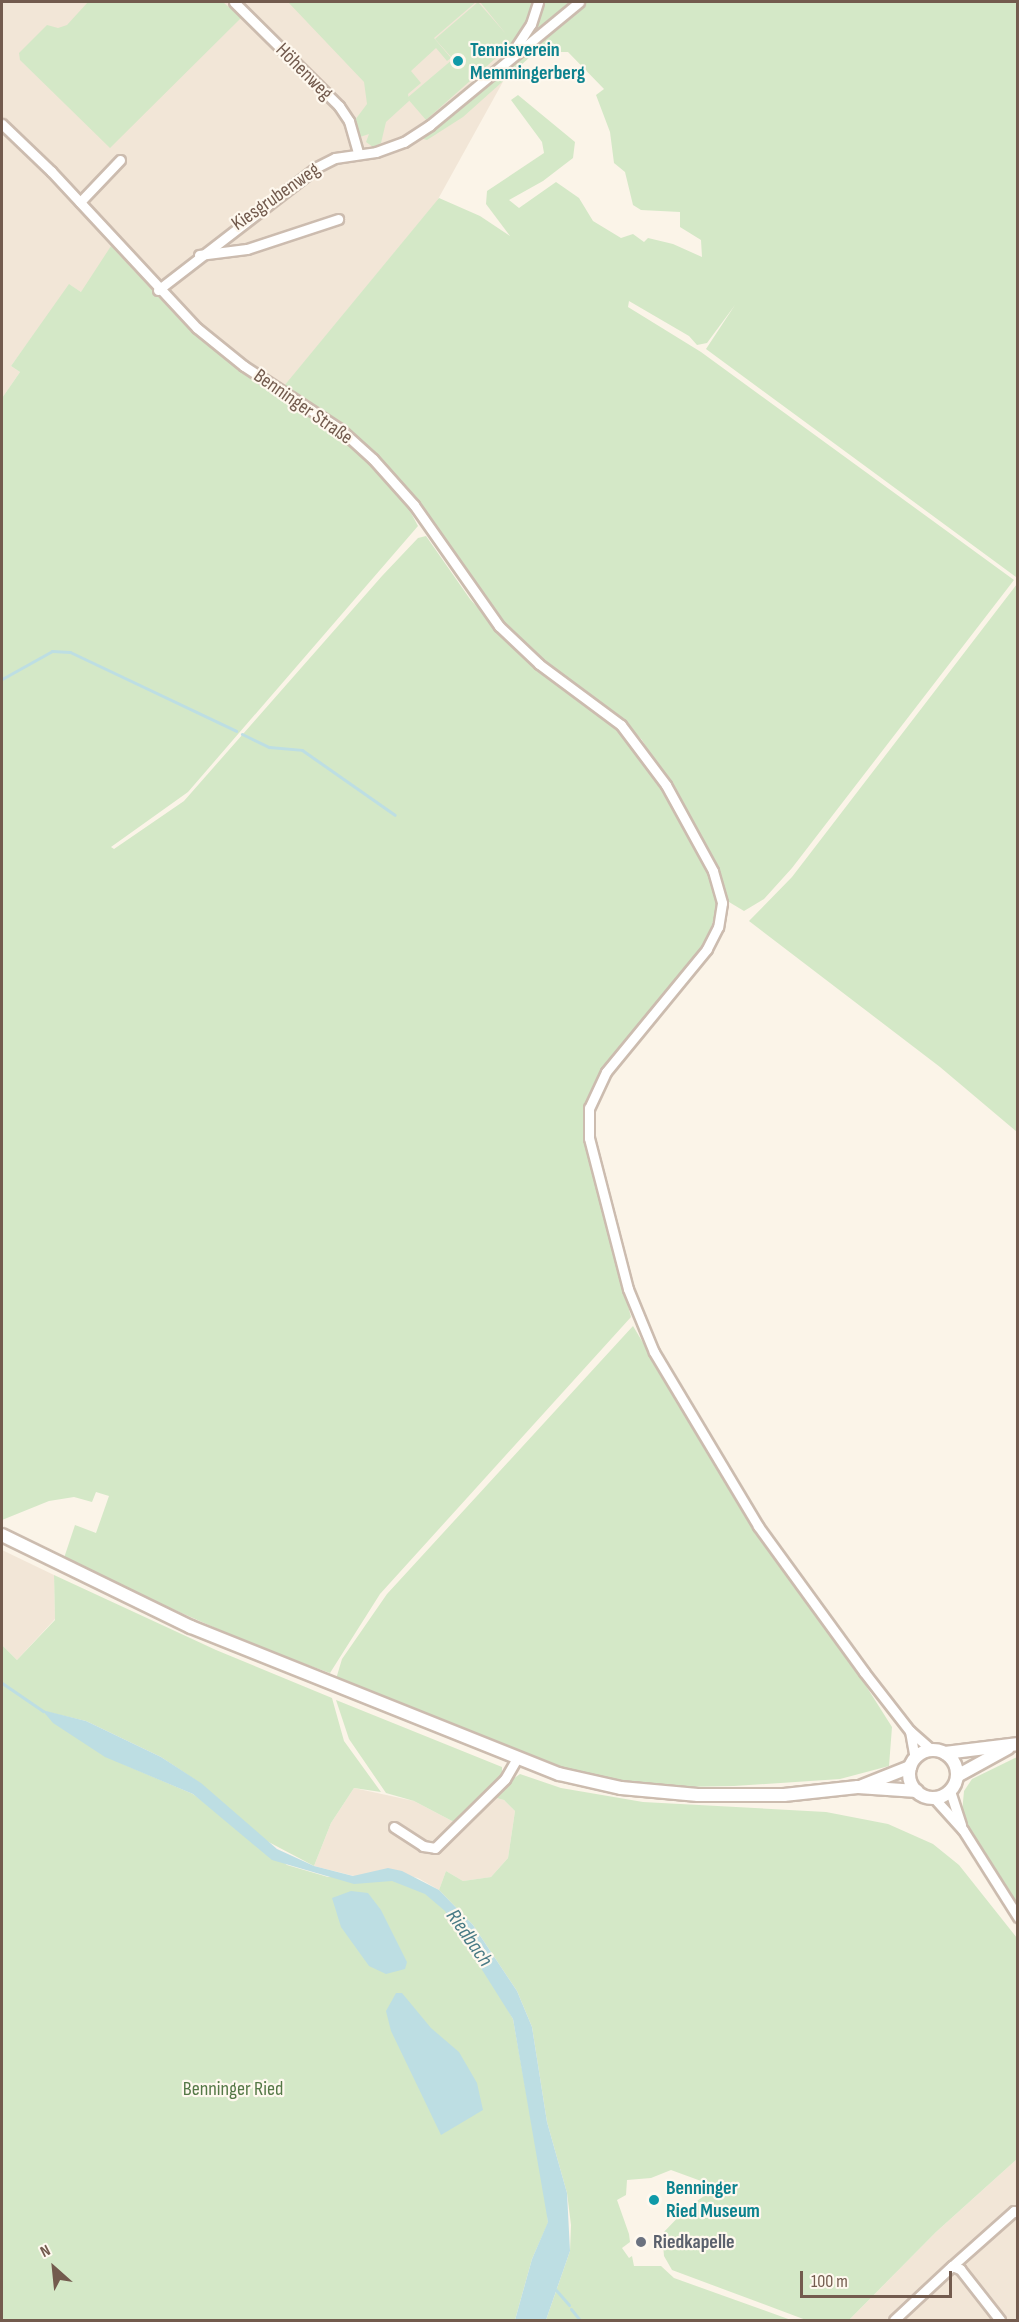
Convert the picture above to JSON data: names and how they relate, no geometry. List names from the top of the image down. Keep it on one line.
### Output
{"streets":{"street":["Höhenweg","Kiesgrubenweg","Benninger Straße"]},"crossings":[["Höhenweg","Kiesgrubenweg"],["Kiesgrubenweg","Benninger Straße"]],"water":["Riedbach"],"parks":["Benninger Ried"],"places":["Tennisverein Memmingerberg","Benninger Ried Museum","Riedkapelle"],"scale_bar":"100 m","north":"top left"}
